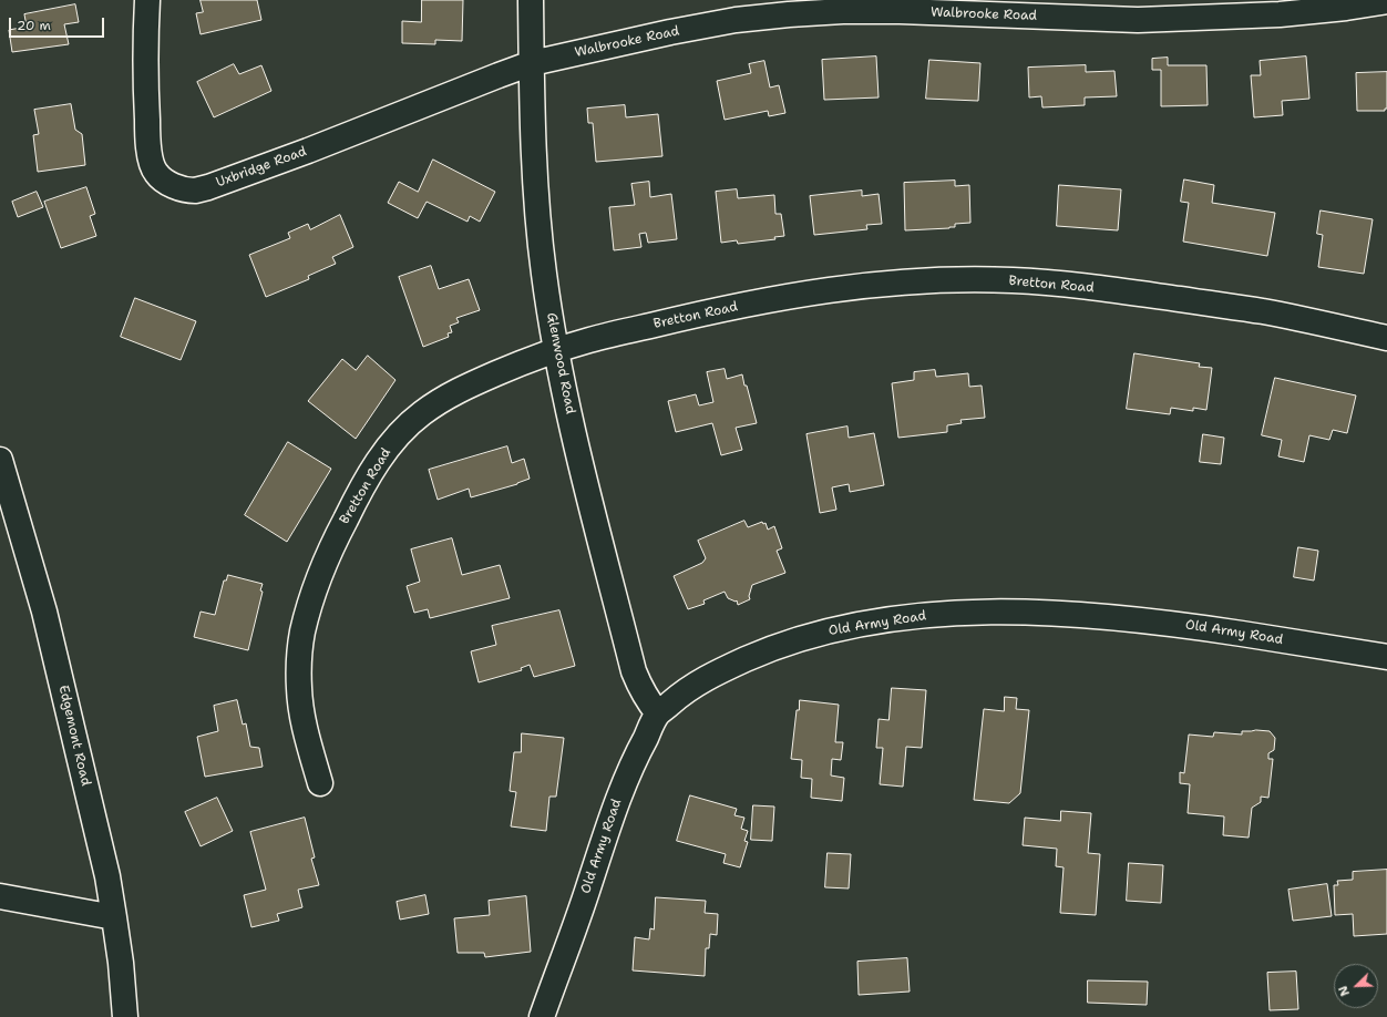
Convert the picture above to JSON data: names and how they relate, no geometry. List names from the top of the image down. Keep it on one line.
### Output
{"streets":{"street":["Walbrooke Road","Uxbridge Road","Bretton Road","Glenwood Road","Old Army Road","Edgemont Road"]},"crossings":[["Walbrooke Road","Uxbridge Road"],["Walbrooke Road","Glenwood Road"],["Uxbridge Road","Glenwood Road"],["Bretton Road","Glenwood Road"],["Glenwood Road","Old Army Road"]],"scale_bar":"20 m","north":"bottom left"}
